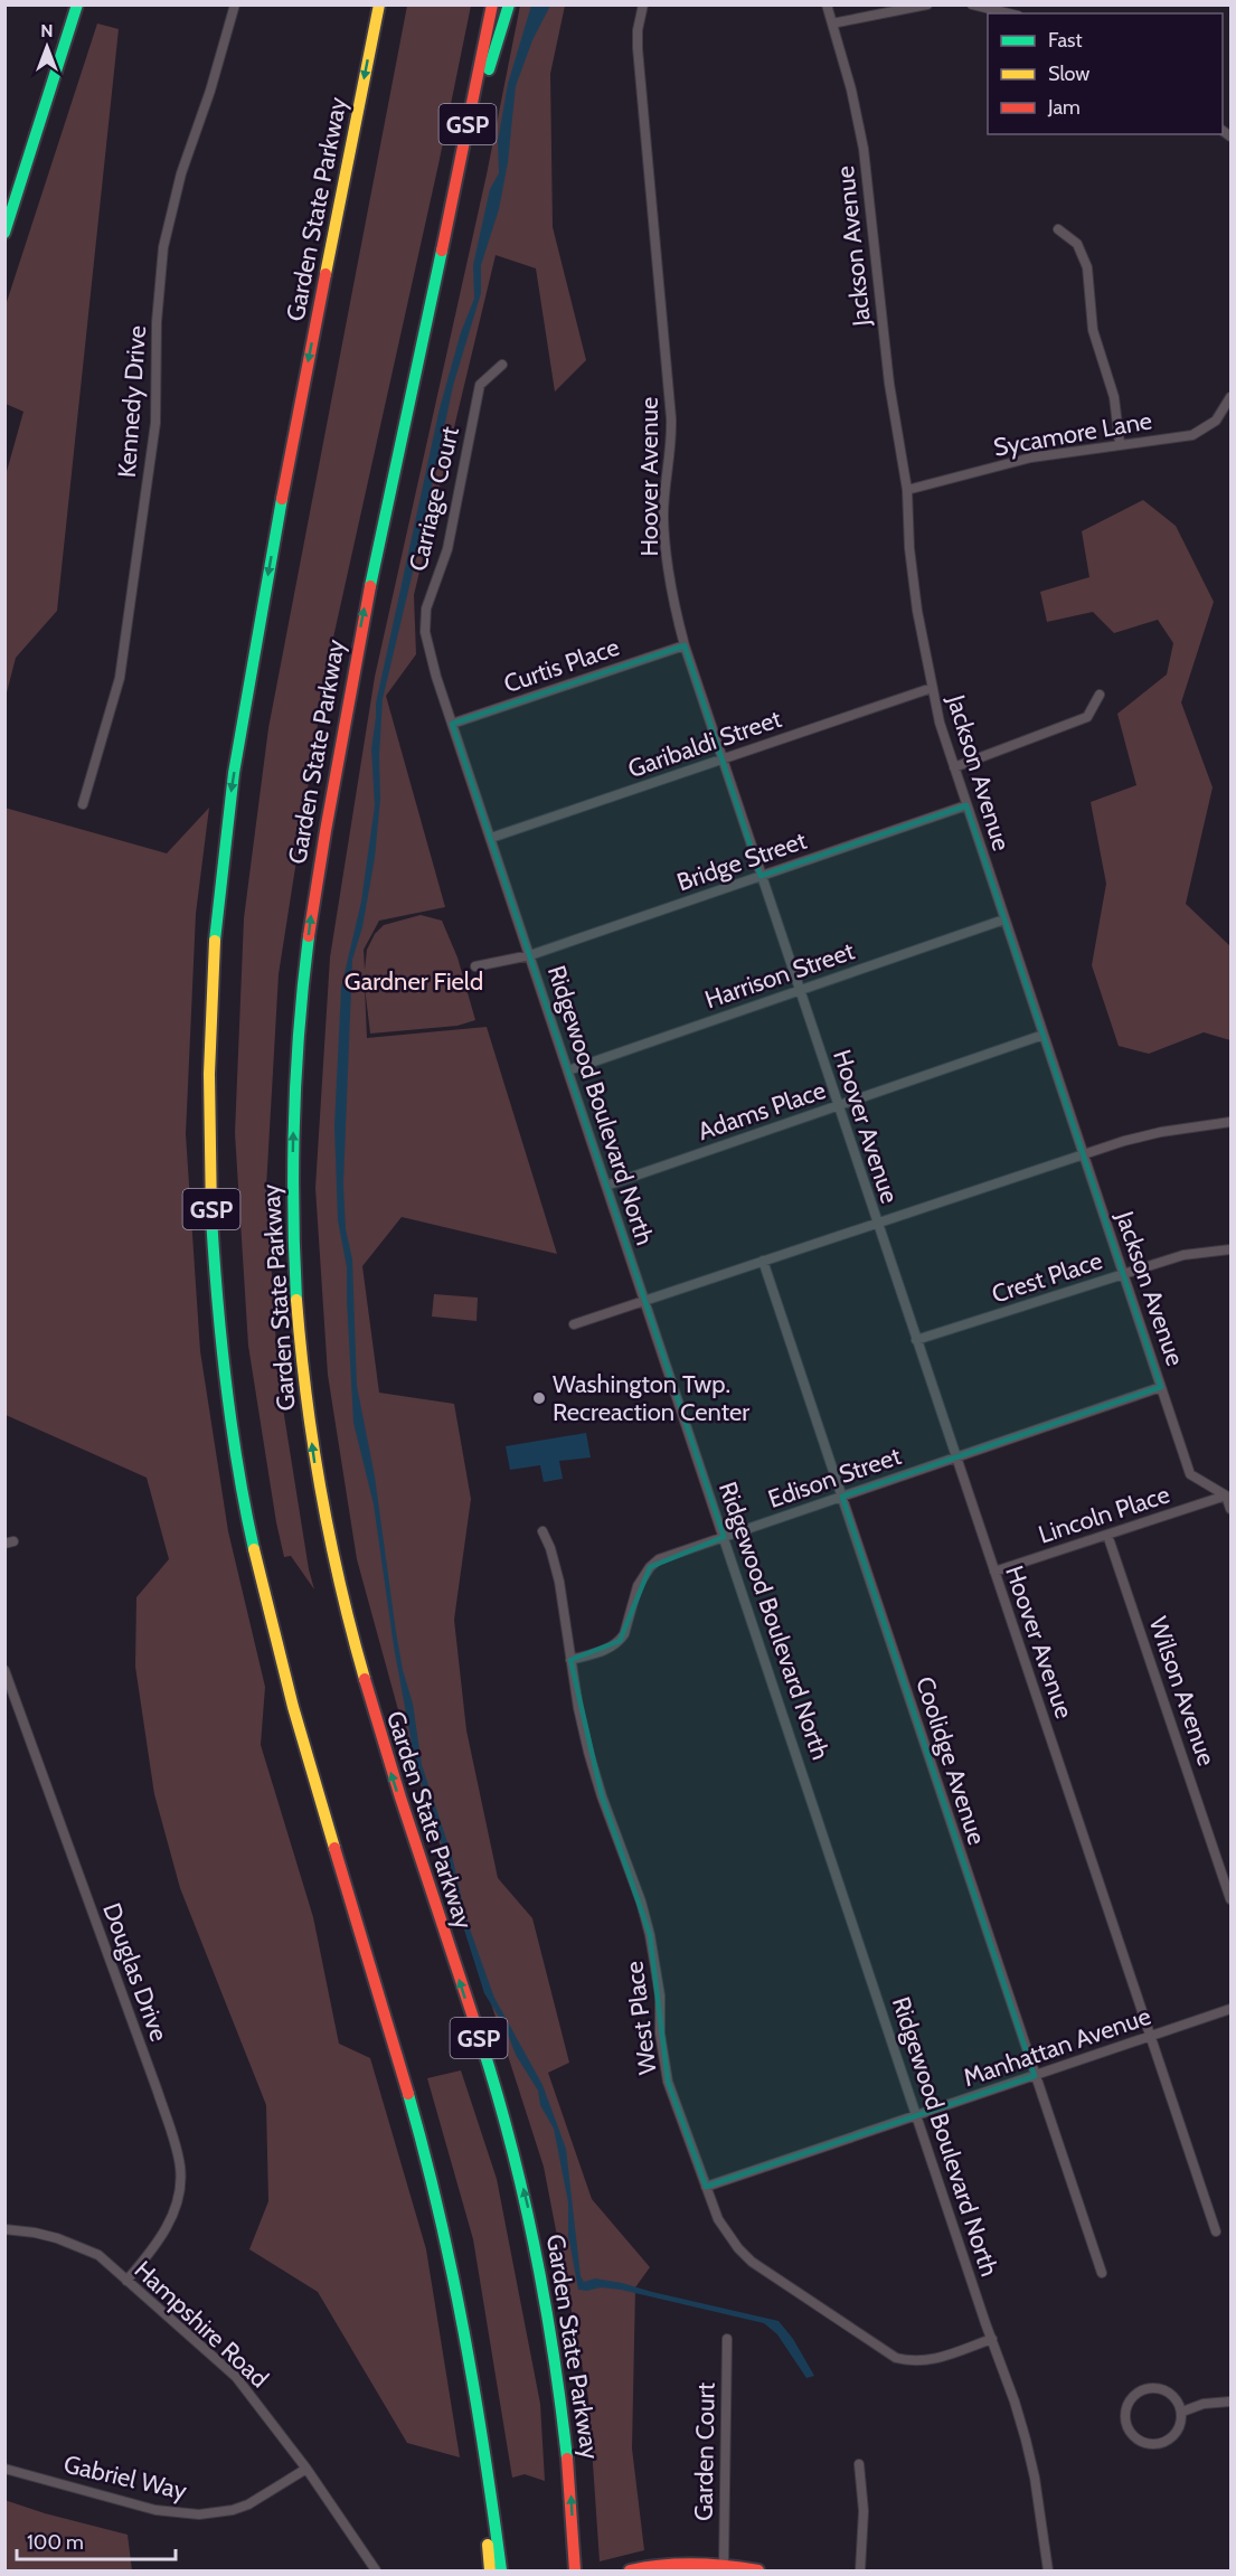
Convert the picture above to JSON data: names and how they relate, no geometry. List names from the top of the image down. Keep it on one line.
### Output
{"streets":{"main road":["GSP","Garden State Parkway"],"street":["Jackson Avenue","Kennedy Drive","Sycamore Lane","Hoover Avenue","Carriage Court","Curtis Place","Garibaldi Street","Bridge Street","Harrison Street","Ridgewood Boulevard North","Adams Place","Crest Place","Edison Street","Lincoln Place","Wilson Avenue","Coolidge Avenue","Douglas Drive","West Place","Manhattan Avenue","Hampshire Road","Garden Court","Gabriel Way"]},"crossings":[["Jackson Avenue","Sycamore Lane"],["Jackson Avenue","Garibaldi Street"],["Jackson Avenue","Bridge Street"],["Jackson Avenue","Harrison Street"],["Jackson Avenue","Adams Place"],["Jackson Avenue","Crest Place"],["Jackson Avenue","Edison Street"],["Jackson Avenue","Lincoln Place"],["Hoover Avenue","Curtis Place"],["Hoover Avenue","Garibaldi Street"],["Hoover Avenue","Bridge Street"],["Hoover Avenue","Harrison Street"],["Hoover Avenue","Adams Place"],["Hoover Avenue","Crest Place"],["Hoover Avenue","Edison Street"],["Hoover Avenue","Lincoln Place"],["Hoover Avenue","Manhattan Avenue"],["Carriage Court","Ridgewood Boulevard North"],["Curtis Place","Ridgewood Boulevard North"],["Garibaldi Street","Ridgewood Boulevard North"],["Bridge Street","Ridgewood Boulevard North"],["Harrison Street","Ridgewood Boulevard North"],["Ridgewood Boulevard North","Adams Place"],["Ridgewood Boulevard North","Edison Street"],["Ridgewood Boulevard North","West Place"],["Ridgewood Boulevard North","Manhattan Avenue"],["Edison Street","Coolidge Avenue"],["Edison Street","West Place"],["Lincoln Place","Wilson Avenue"],["Coolidge Avenue","Manhattan Avenue"],["Douglas Drive","Hampshire Road"],["West Place","Manhattan Avenue"],["Hampshire Road","Gabriel Way"]],"parks":["Gardner Field"],"places":["Washington Twp. Recreaction Center"],"legend":["Fast","Slow","Jam"],"scale_bar":"100 m","north":"top"}
